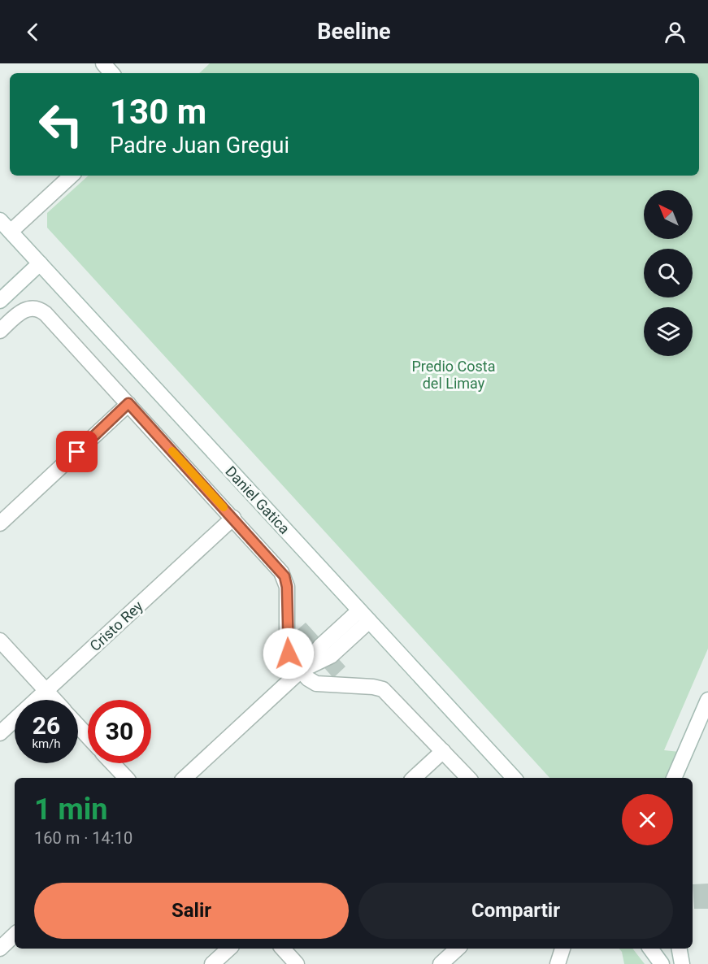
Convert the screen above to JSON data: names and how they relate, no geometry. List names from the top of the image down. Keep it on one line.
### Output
{"streets":{"street":["Daniel Gatica","Cristo Rey"]},"crossings":[["Daniel Gatica","Cristo Rey"]],"parks":["Predio Costa del Limay"],"north":"top left","page":{"header":"Beeline","turn":["130 m","Padre Juan Gregui"],"speed":"26 km/h","limit":"30","heading":["1 min","160 m · 14:10"],"buttons":["Salir","Compartir"]}}
